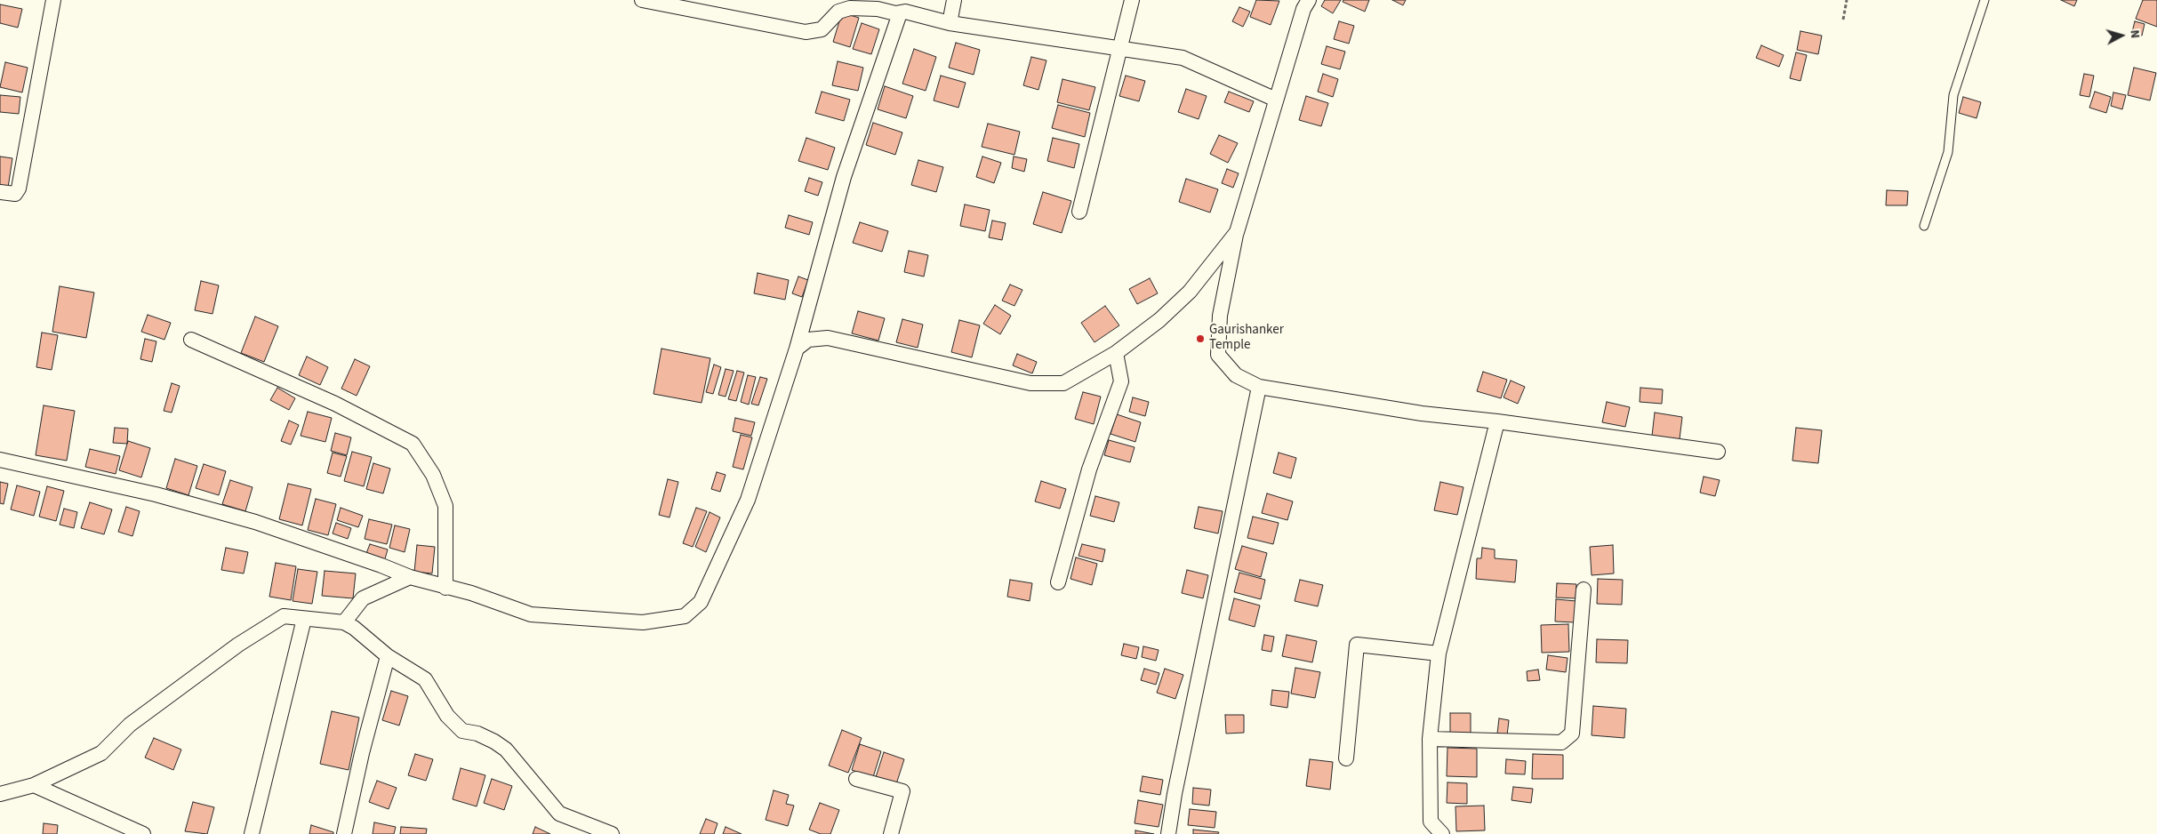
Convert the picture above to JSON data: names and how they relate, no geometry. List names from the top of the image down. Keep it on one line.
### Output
{"places":["Gaurishanker Temple"],"north":"right"}
